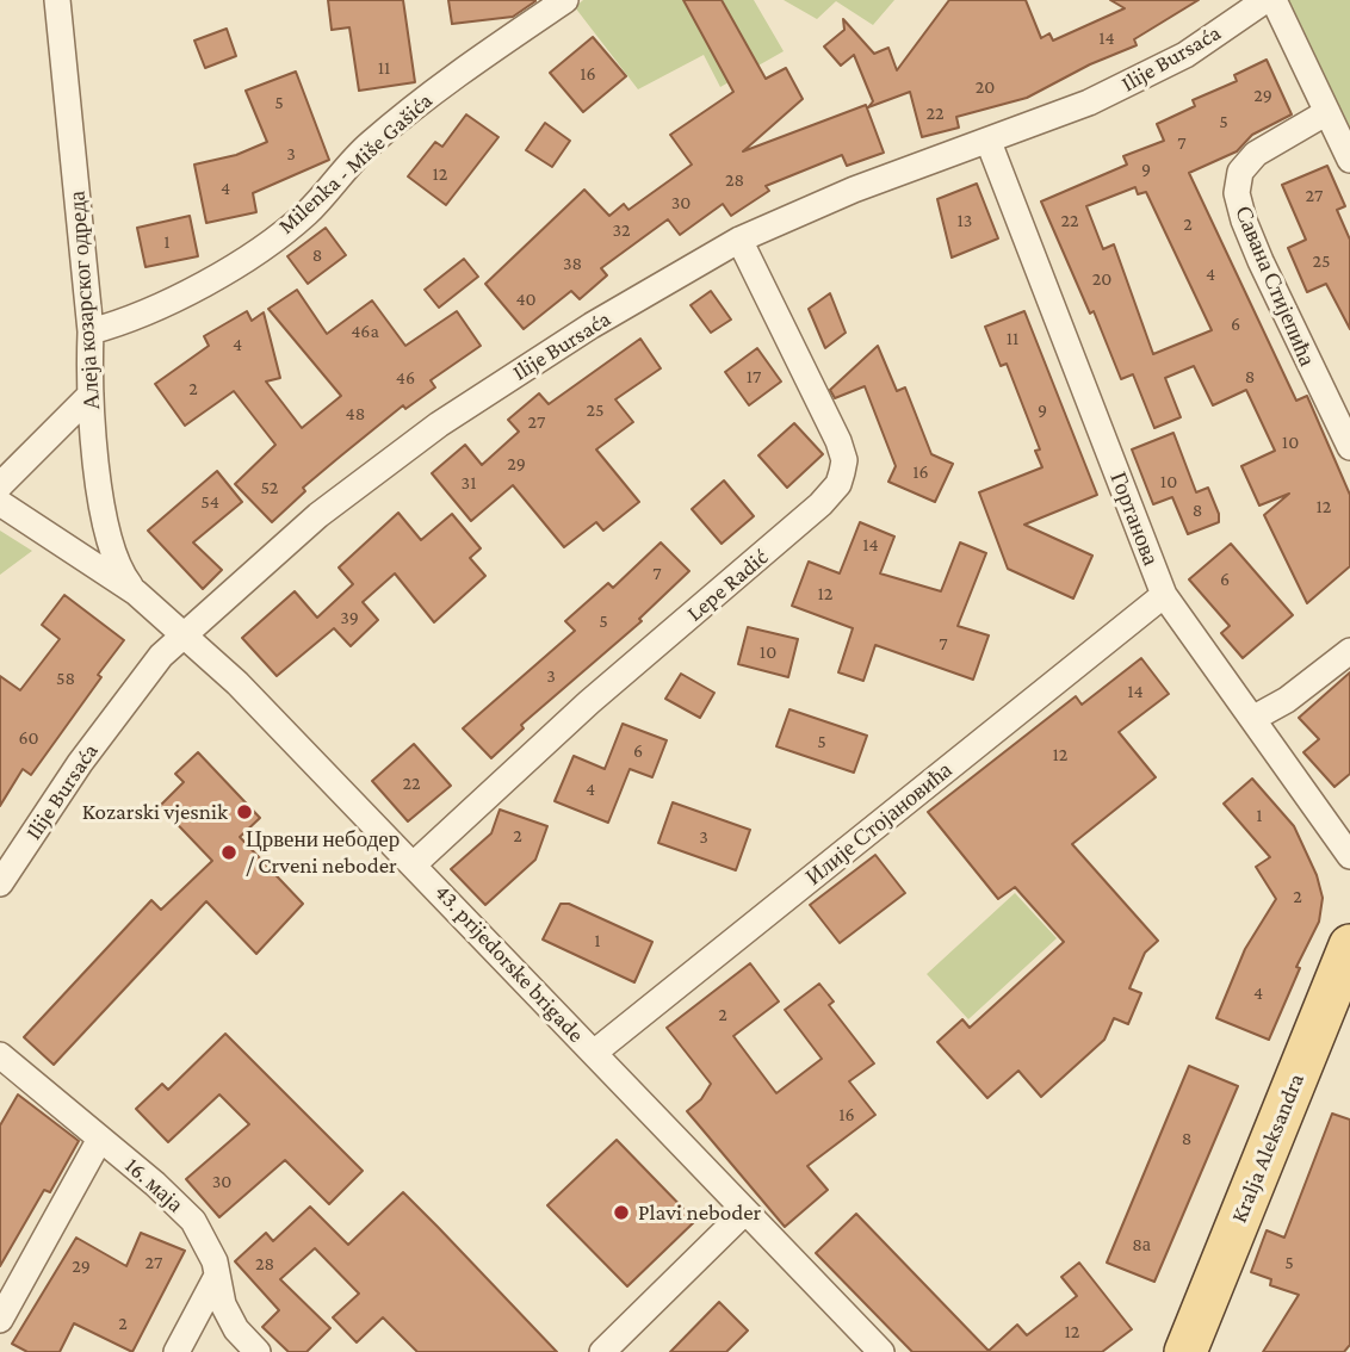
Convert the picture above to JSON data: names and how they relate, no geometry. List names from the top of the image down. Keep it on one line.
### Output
{"streets":{"main road":["Kralja Aleksandra"],"street":["Ilije Bursaća","Milenka - Miše Gašića","Савана Стијепића","Алеја козарског одреда","Гортанова","Lepe Radić","Илије Стојановића","43. prijedorske brigade","16. маја"]},"crossings":[["Ilije Bursaća","Гортанова"],["Ilije Bursaća","Lepe Radić"],["Ilije Bursaća","43. prijedorske brigade"],["Milenka - Miše Gašića","Алеја козарског одреда"],["Алеја козарског одреда","43. prijedorske brigade"],["Гортанова","Илије Стојановића"],["Lepe Radić","43. prijedorske brigade"],["Илије Стојановића","43. prijedorske brigade"]],"places":["Kozarski vjesnik","Црвени небодер / Crveni neboder","Plavi neboder"],"house_numbers":["14","11","16","20","29","5","22","5","7","3","9","12","28","4","27","30","13","22","2","32","1","8","25","38","4","20","40","6","46a","11","4","17","8","46","2","25","9","48","27","10","29","16","10","31","52","54","12","8","14","7","6","12","39","5","7","10","3","58","14","60","5","6","12","22","4","1","2","3","2","1","4","2","16","8","30","8а","27","5","28","29","2","12"]}
